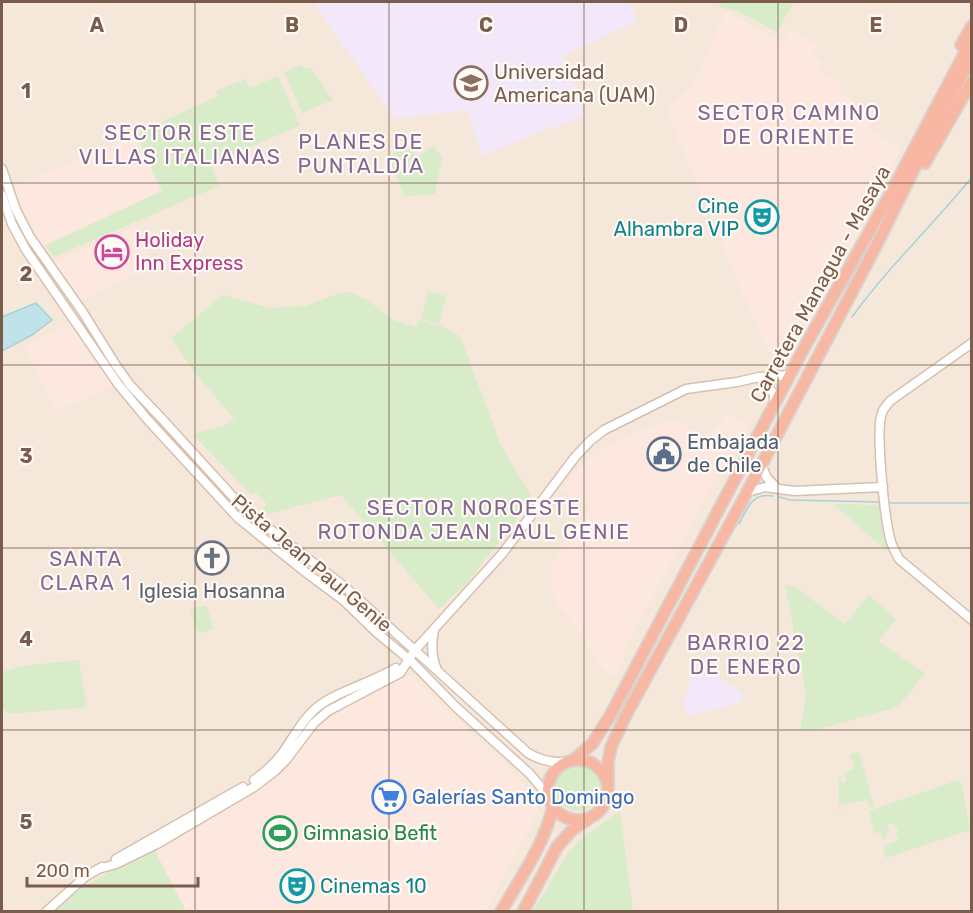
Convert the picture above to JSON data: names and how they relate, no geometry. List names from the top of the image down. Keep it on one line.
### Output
{"streets":{"highway":["Carretera Managua - Masaya"],"street":["Pista Jean Paul Genie"]},"crossings":[["Carretera Managua - Masaya","Pista Jean Paul Genie"]],"districts":["SECTOR CAMINO DE ORIENTE","SECTOR ESTE VILLAS ITALIANAS","PLANES DE PUNTALDÍA","SECTOR NOROESTE ROTONDA JEAN PAUL GENIE","SANTA CLARA 1","BARRIO 22 DE ENERO"],"places":{"school or university":["Universidad Americana (UAM)"],"theatre":["Cine Alhambra VIP","Cinemas 10"],"hotel":["Holiday Inn Express"],"public building":["Embajada de Chile"],"church":["Iglesia Hosanna"],"supermarket":["Galerías Santo Domingo"],"sports":["Gimnasio Befit"]},"scale_bar":"200 m","grid":{"columns":["A","B","C","D","E"],"rows":["1","2","3","4","5"]}}
